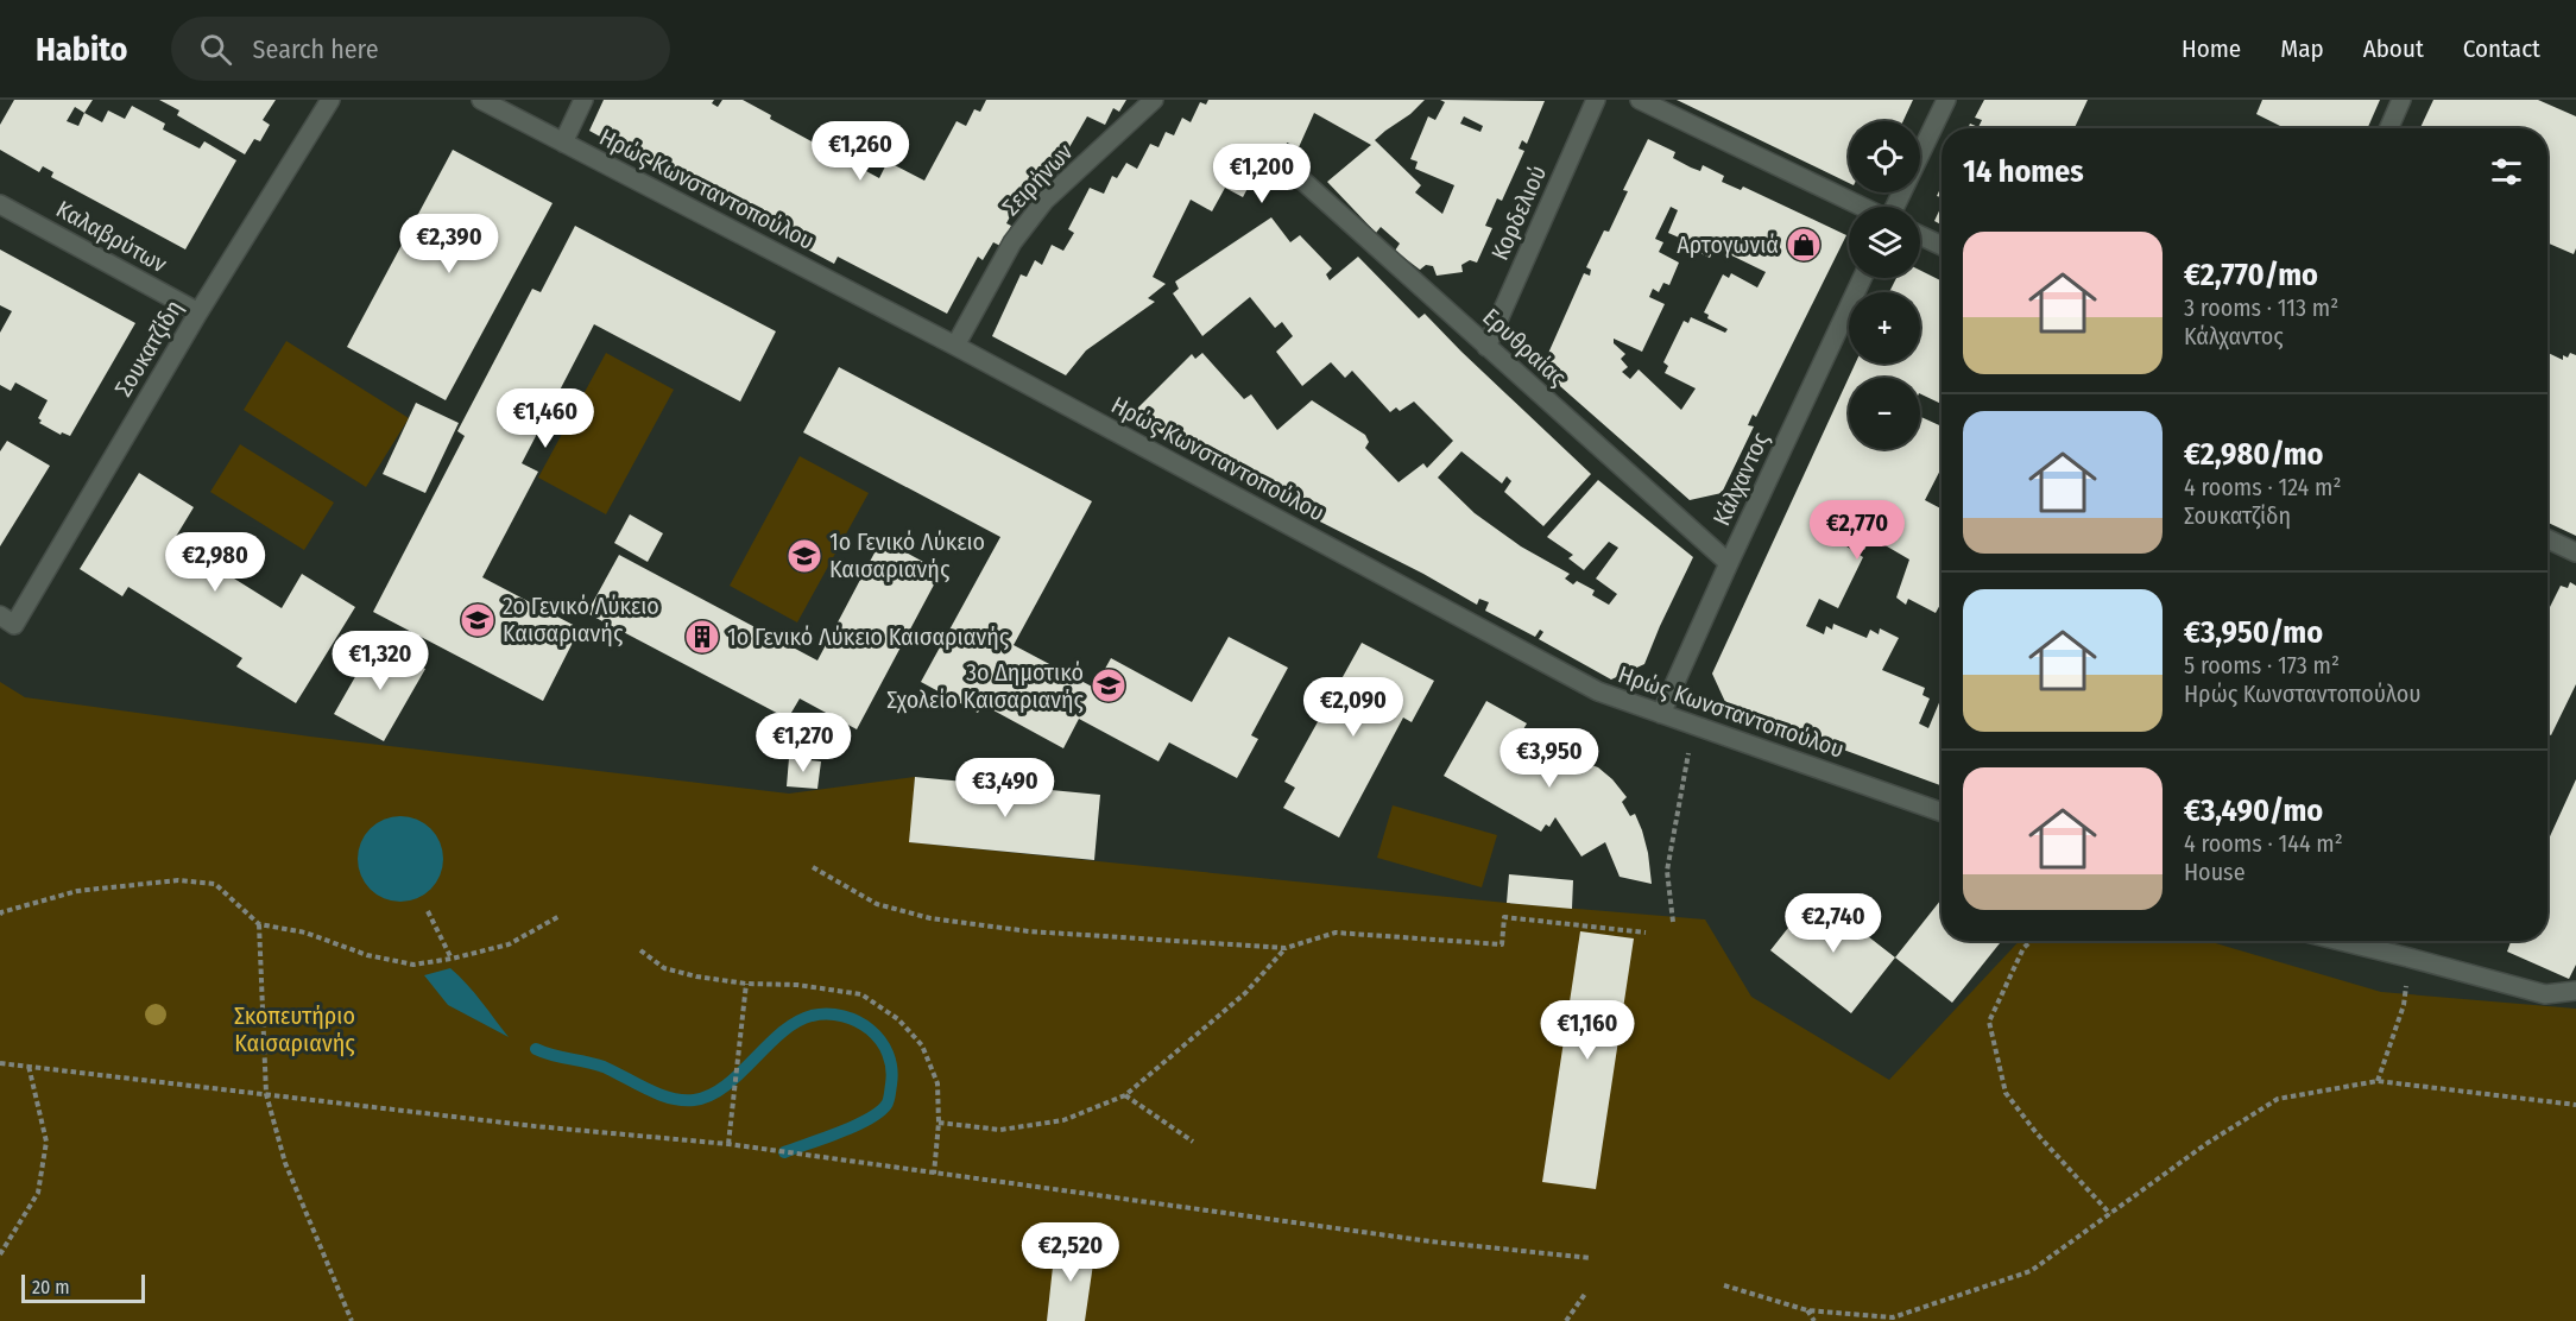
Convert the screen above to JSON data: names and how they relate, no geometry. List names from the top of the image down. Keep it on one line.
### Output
{"streets":{"street":["Σειρήνων","Ηρώς Κωνσταντοπούλου","Κορδελιού","Καλαβρύτων","Ερυθραίας","Σουκατζίδη","Κάλχαντος"]},"crossings":[["Σειρήνων","Ηρώς Κωνσταντοπούλου"],["Ηρώς Κωνσταντοπούλου","Κάλχαντος"],["Κορδελιού","Ερυθραίας"],["Καλαβρύτων","Σουκατζίδη"],["Ερυθραίας","Κάλχαντος"]],"parks":["Σκοπευτήριο Καισαριανής"],"places":{"shop":["Αρτογωνιά"],"school or university":["1ο Γενικό Λύκειο Καισαριανής","2o Γενικό Λύκειο Καισαριανής","3ο Δημοτικό Σχολείο Καισαριανής"],"building":["1o Γενικό Λύκειο Καισαριανής"]},"scale_bar":"20 m","page":{"header":"Habito","search":"Search here","nav":["Home","Map","About","Contact"],"map_buttons":["+","−"],"price":["€1,260","€1,200","€2,390","€1,460","€2,770","€2,980","€1,320","€2,090","€1,270","€3,950","€3,490","€2,740","€1,160","€2,520"],"heading":"14 homes","list":[{"name":"€2,770/mo","note":"3 rooms · 113 m² · Κάλχαντος"},{"name":"€2,980/mo","note":"4 rooms · 124 m² · Σουκατζίδη"},{"name":"€3,950/mo","note":"5 rooms · 173 m² · Ηρώς Κωνσταντοπούλου"},{"name":"€3,490/mo","note":"4 rooms · 144 m² · House"}],"scale":"20 m"}}
